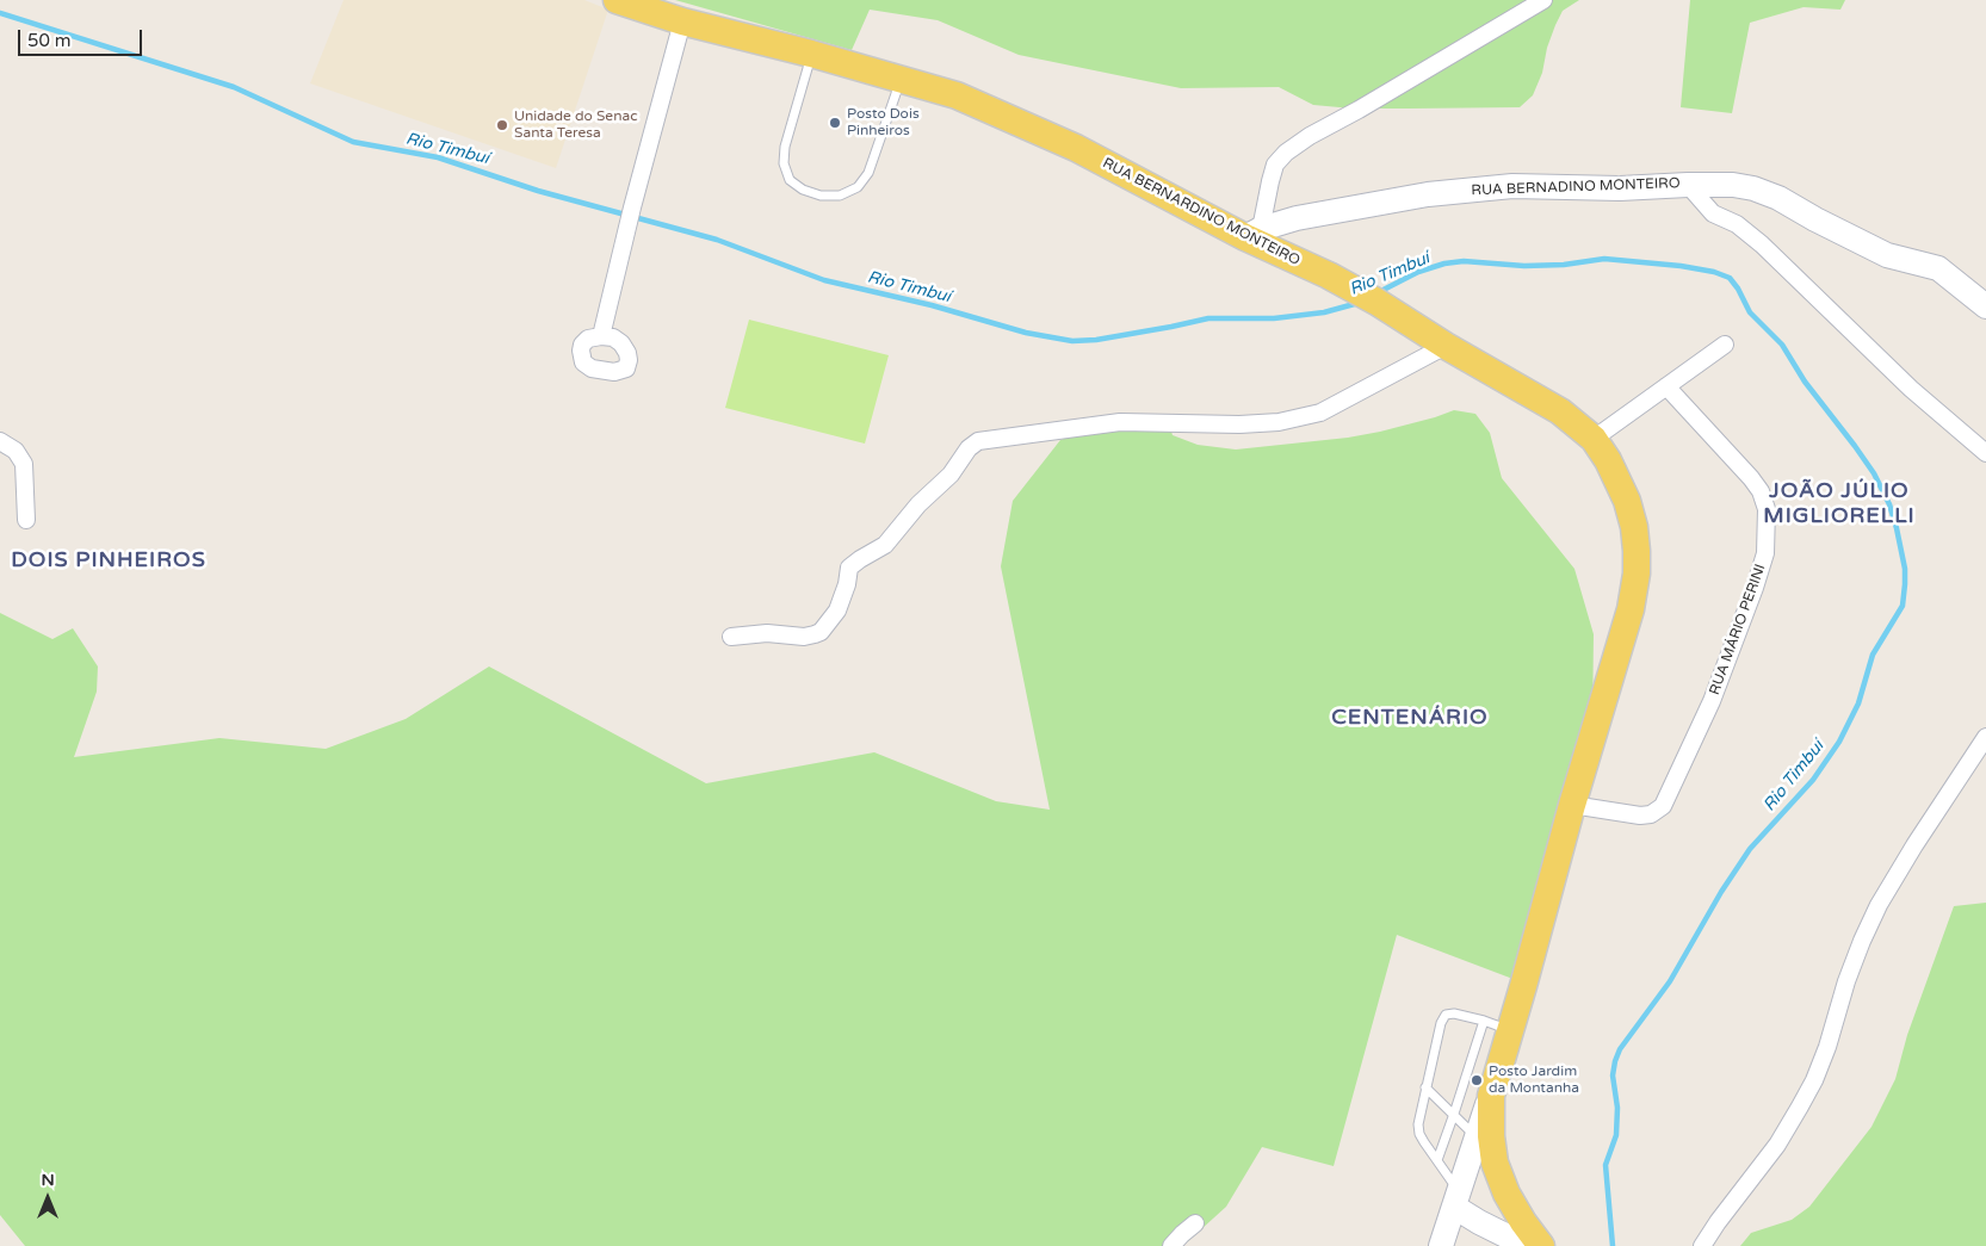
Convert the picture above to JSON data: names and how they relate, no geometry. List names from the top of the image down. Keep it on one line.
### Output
{"streets":{"main road":["RUA BERNARDINO MONTEIRO"],"street":["RUA BERNADINO MONTEIRO","RUA MÁRIO PERINI"]},"crossings":[["RUA BERNADINO MONTEIRO","RUA BERNARDINO MONTEIRO"],["RUA BERNARDINO MONTEIRO","RUA MÁRIO PERINI"]],"districts":["JOÃO JÚLIO MIGLIORELLI","DOIS PINHEIROS","CENTENÁRIO"],"water":["Rio Timbuí"],"places":["Posto Dois Pinheiros","Unidade do Senac Santa Teresa","Posto Jardim da Montanha"],"scale_bar":"50 m","north":"top"}
